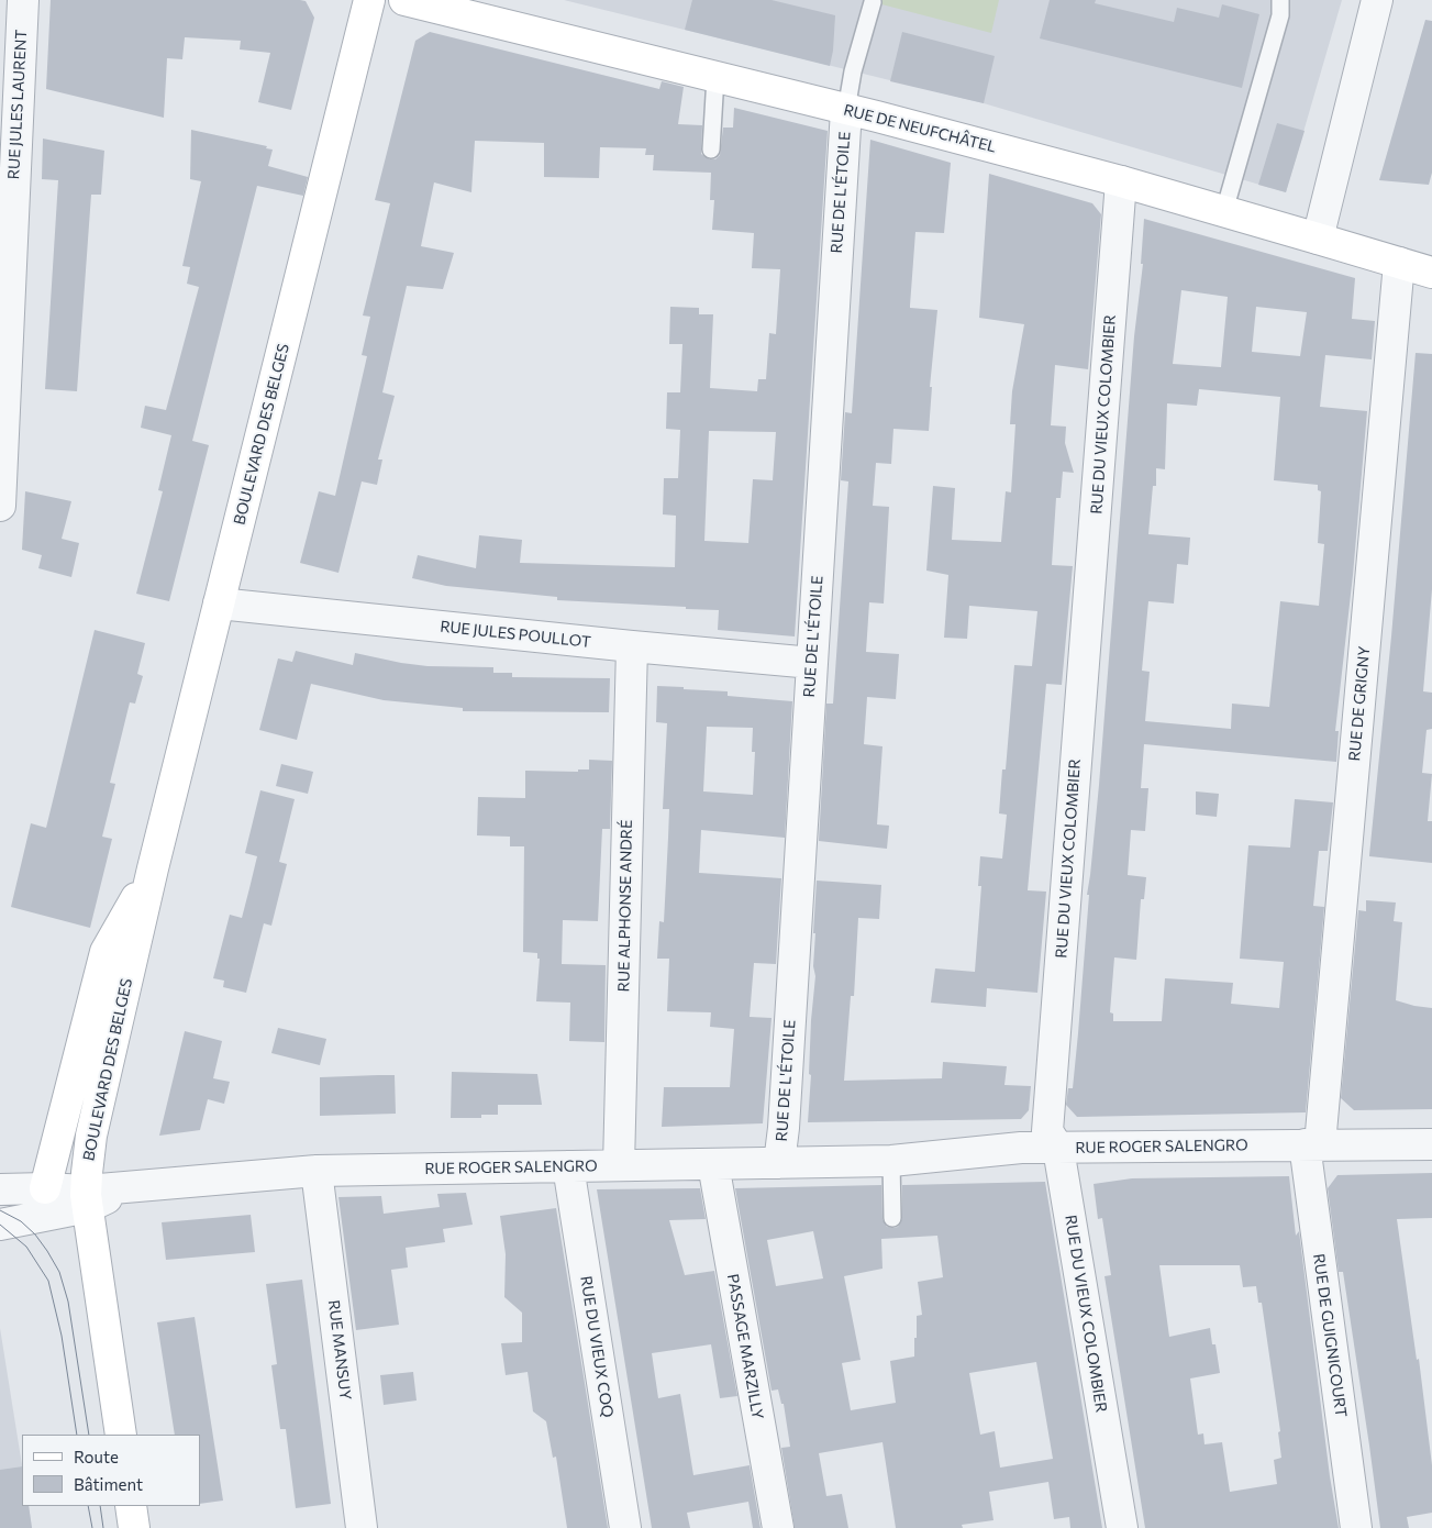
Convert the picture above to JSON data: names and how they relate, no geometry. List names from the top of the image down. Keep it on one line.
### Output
{"streets":{"main road":["RUE DE NEUFCHÂTEL","BOULEVARD DES BELGES"],"street":["RUE JULES LAURENT","RUE DE L'ÉTOILE","RUE DU VIEUX COLOMBIER","RUE JULES POULLOT","RUE DE GRIGNY","RUE ALPHONSE ANDRÉ","RUE ROGER SALENGRO","RUE DE GUIGNICOURT","RUE DU VIEUX COQ","PASSAGE MARZILLY","RUE MANSUY"]},"crossings":[["RUE DE NEUFCHÂTEL","RUE DE L'ÉTOILE"],["RUE DE NEUFCHÂTEL","RUE DU VIEUX COLOMBIER"],["RUE DE NEUFCHÂTEL","RUE DE GRIGNY"],["RUE DE L'ÉTOILE","RUE JULES POULLOT"],["RUE DE L'ÉTOILE","RUE ROGER SALENGRO"],["RUE DU VIEUX COLOMBIER","RUE ROGER SALENGRO"],["BOULEVARD DES BELGES","RUE JULES POULLOT"],["BOULEVARD DES BELGES","RUE ROGER SALENGRO"],["RUE JULES POULLOT","RUE ALPHONSE ANDRÉ"],["RUE DE GRIGNY","RUE ROGER SALENGRO"],["RUE DE GRIGNY","RUE DE GUIGNICOURT"],["RUE ALPHONSE ANDRÉ","RUE ROGER SALENGRO"],["RUE ROGER SALENGRO","RUE DE GUIGNICOURT"],["RUE ROGER SALENGRO","RUE DU VIEUX COQ"],["RUE ROGER SALENGRO","PASSAGE MARZILLY"],["RUE ROGER SALENGRO","RUE MANSUY"]],"legend":["Route","Bâtiment"]}
